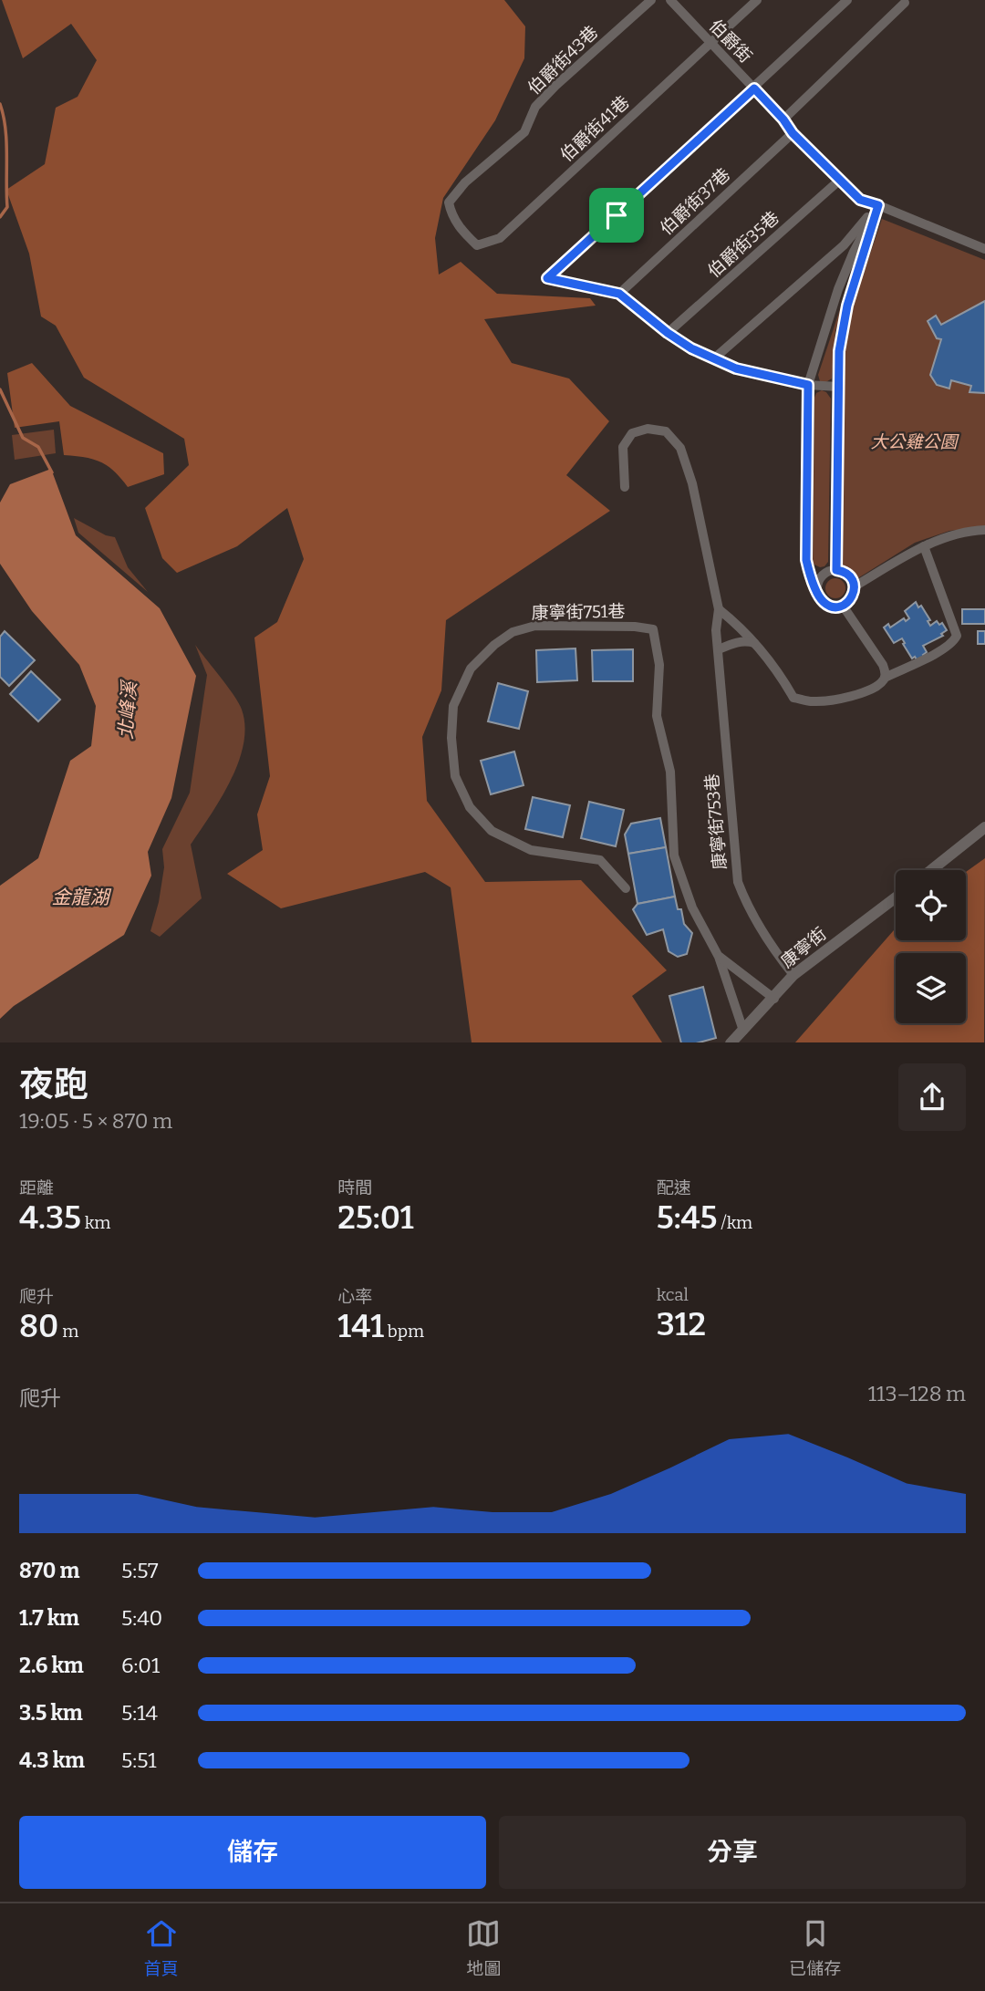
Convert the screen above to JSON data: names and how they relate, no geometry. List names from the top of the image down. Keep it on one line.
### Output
{"streets":{"street":["伯爵街","伯爵街43巷","伯爵街41巷","伯爵街37巷","伯爵街35巷","康寧街751巷","康寧街753巷","康寧街"]},"crossings":[["伯爵街","伯爵街41巷"],["伯爵街","伯爵街37巷"],["伯爵街","伯爵街35巷"],["伯爵街43巷","伯爵街41巷"],["康寧街751巷","康寧街"],["康寧街753巷","康寧街"]],"water":["北峰溪","金龍湖"],"parks":["大公雞公園"],"page":{"heading":["夜跑","19:05 · 5 × 870 m"],"stats":[["距離","4.35 km"],["時間","25:01"],["配速","5:45 /km"],["爬升","80 m"],["心率","141 bpm"],["kcal","312"]],"chart":["爬升","113–128 m"],"list":[{"name":"870 m","note":"5:57"},{"name":"1.7 km","note":"5:40"},{"name":"2.6 km","note":"6:01"},{"name":"3.5 km","note":"5:14"},{"name":"4.3 km","note":"5:51"}],"buttons":["儲存","分享"],"tabs":["首頁","地圖","已儲存"]}}
